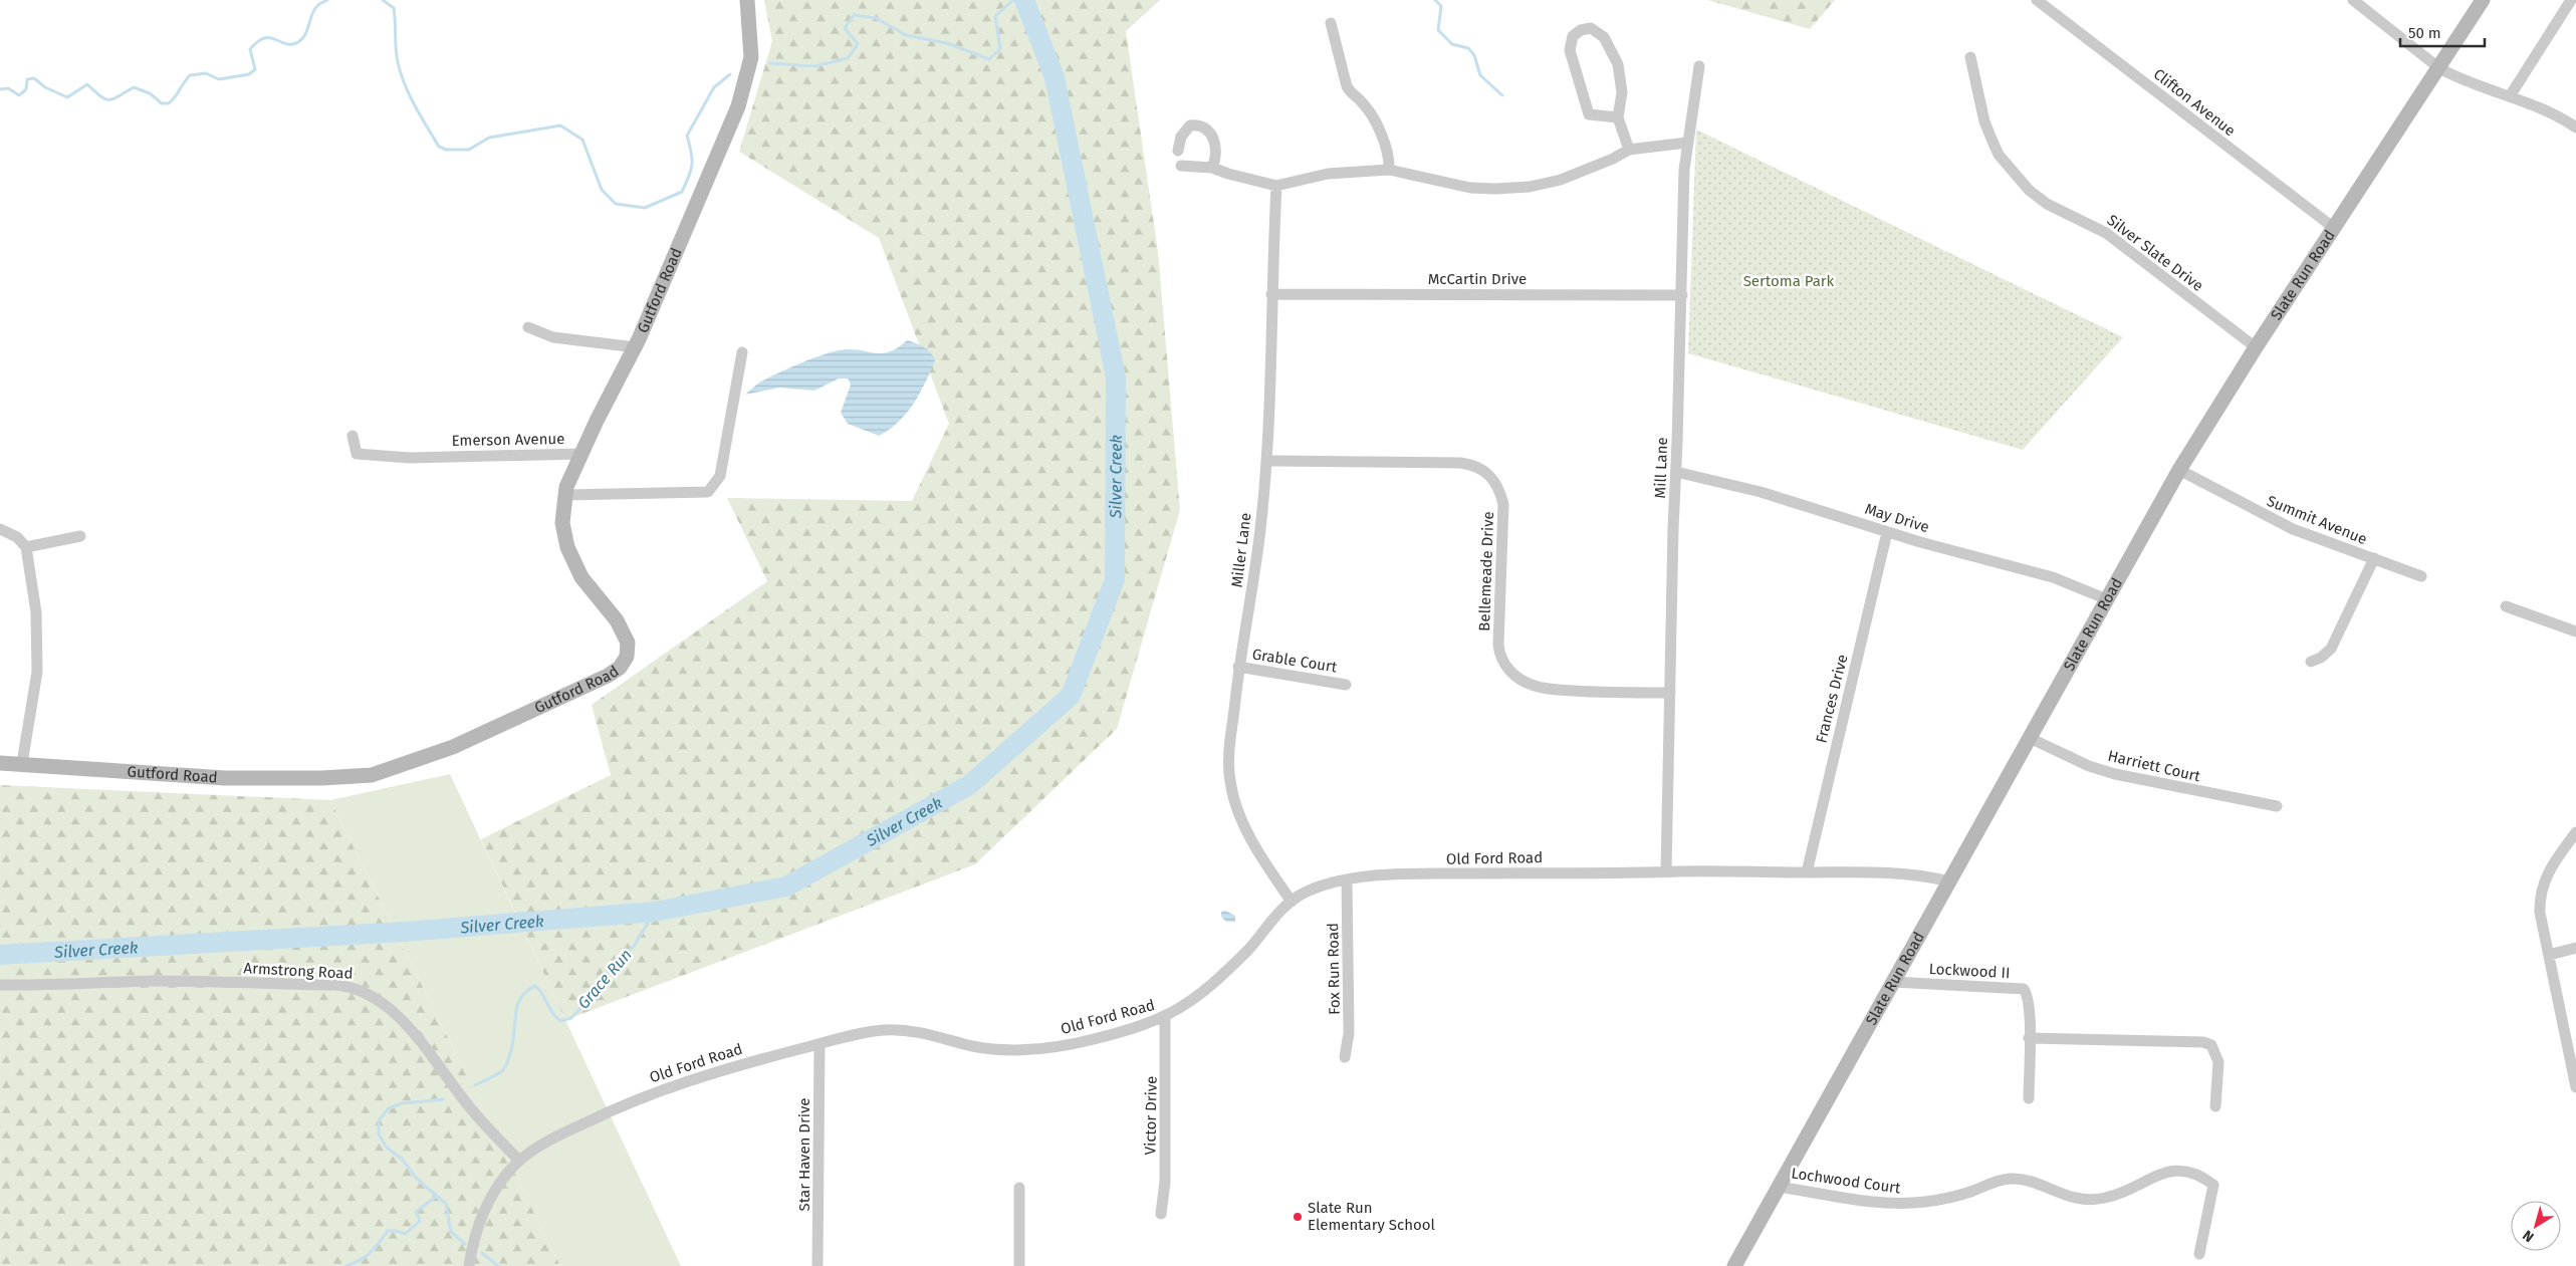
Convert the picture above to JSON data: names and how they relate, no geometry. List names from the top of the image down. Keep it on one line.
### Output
{"streets":{"street":["Clifton Avenue","Silver Slate Drive","Slate Run Road","McCartin Drive","Gutford Road","Emerson Avenue","Mill Lane","May Drive","Summit Avenue","Miller Lane","Bellemeade Drive","Grable Court","Frances Drive","Harriett Court","Old Ford Road","Fox Run Road","Armstrong Road","Lockwood II","Victor Drive","Star Haven Drive","Lochwood Court"]},"crossings":[["Clifton Avenue","Slate Run Road"],["Silver Slate Drive","Slate Run Road"],["Slate Run Road","May Drive"],["Slate Run Road","Summit Avenue"],["Slate Run Road","Harriett Court"],["Slate Run Road","Old Ford Road"],["Slate Run Road","Lockwood II"],["Slate Run Road","Lochwood Court"],["McCartin Drive","Mill Lane"],["McCartin Drive","Miller Lane"],["Gutford Road","Emerson Avenue"],["Mill Lane","May Drive"],["Mill Lane","Bellemeade Drive"],["Mill Lane","Old Ford Road"],["May Drive","Frances Drive"],["Miller Lane","Bellemeade Drive"],["Miller Lane","Grable Court"],["Miller Lane","Old Ford Road"],["Frances Drive","Old Ford Road"],["Old Ford Road","Fox Run Road"],["Old Ford Road","Armstrong Road"],["Old Ford Road","Victor Drive"],["Old Ford Road","Star Haven Drive"]],"water":["Silver Creek","Grace Run"],"parks":["Sertoma Park"],"places":["Slate Run Elementary School"],"scale_bar":"50 m","north":"bottom left"}
